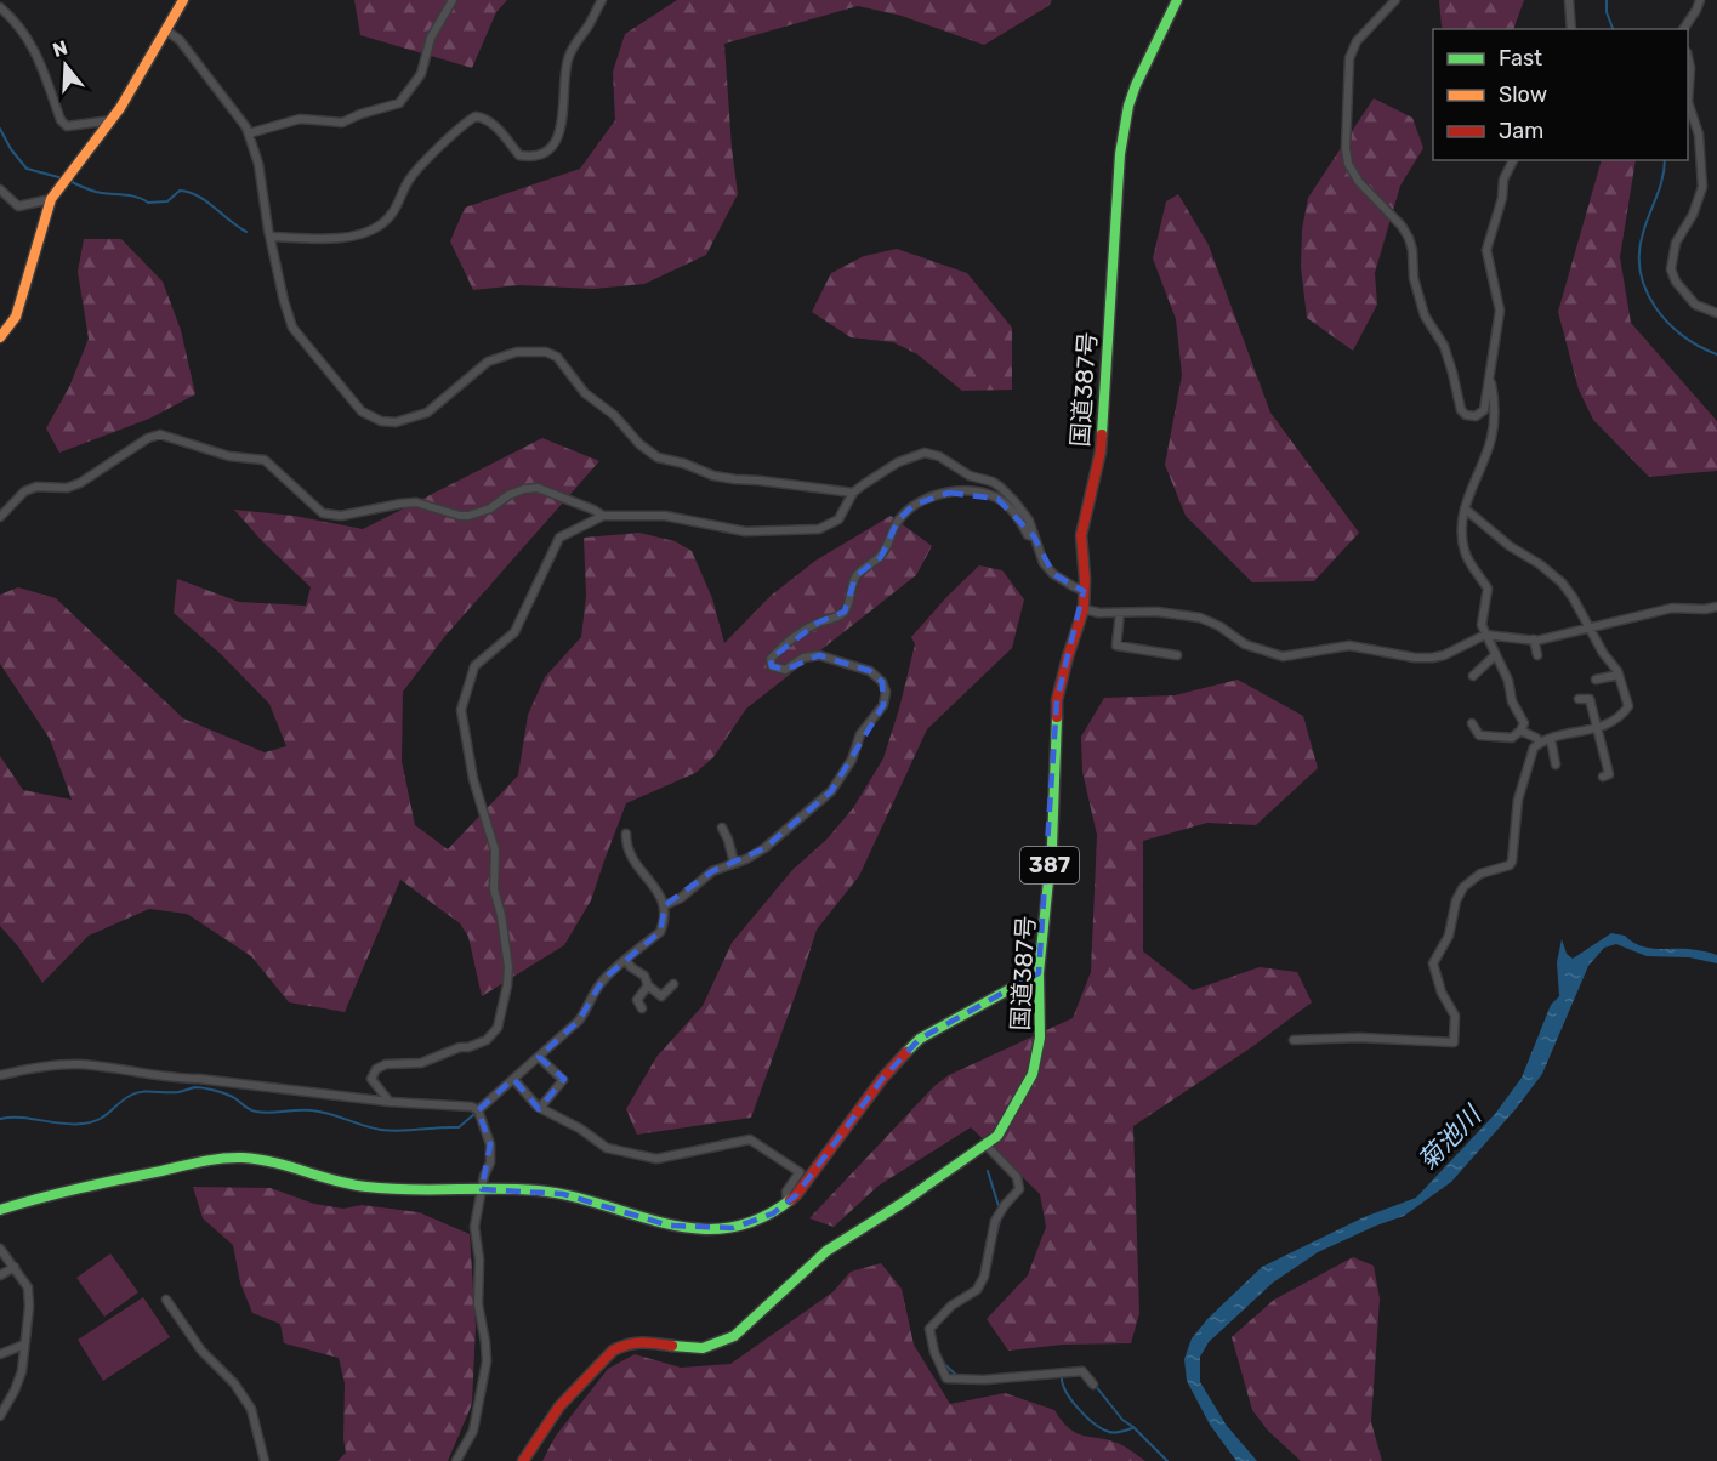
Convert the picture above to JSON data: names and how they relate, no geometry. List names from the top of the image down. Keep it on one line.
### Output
{"streets":{"main road":["国道387号","387"]},"water":["菊池川"],"legend":["Fast","Slow","Jam"],"north":"top"}
